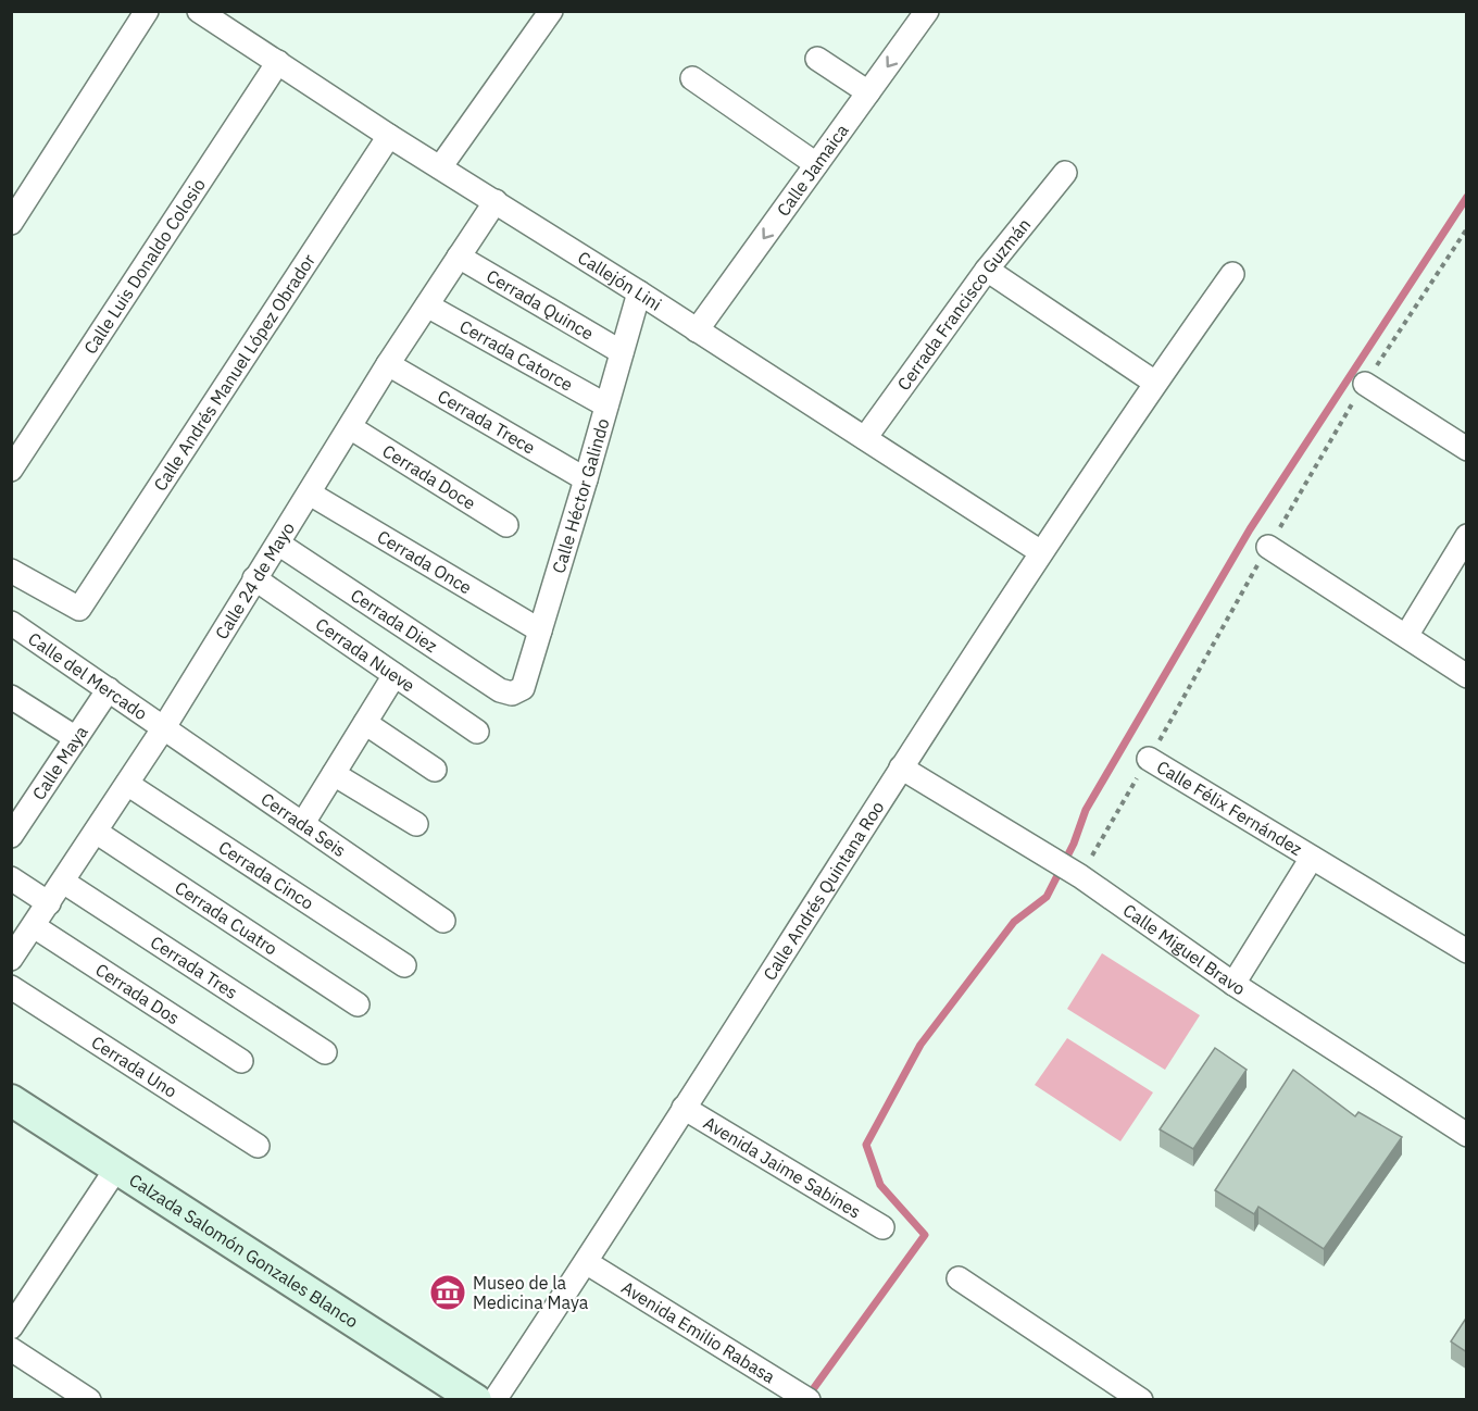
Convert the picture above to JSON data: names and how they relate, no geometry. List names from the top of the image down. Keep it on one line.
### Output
{"streets":{"street":["Calle Jamaica","Calle Luis Donaldo Colosio","Callejón Lini","Cerrada Quince","Cerrada Francisco Guzmán","Cerrada Catorce","Calle Andrés Manuel López Obrador","Cerrada Trece","Cerrada Doce","Calle Héctor Galindo","Cerrada Once","Calle 24 de Mayo","Cerrada Diez","Cerrada Nueve","Calle del Mercado","Calle Maya","Calle Félix Fernández","Cerrada Seis","Cerrada Cinco","Calle Andrés Quintana Roo","Cerrada Cuatro","Calle Miguel Bravo","Cerrada Tres","Cerrada Dos","Cerrada Uno","Avenida Jaime Sabines","Calzada Salomón Gonzales Blanco","Avenida Emilio Rabasa"]},"crossings":[["Calle Jamaica","Callejón Lini"],["Calle Luis Donaldo Colosio","Callejón Lini"],["Callejón Lini","Cerrada Francisco Guzmán"],["Callejón Lini","Calle Andrés Manuel López Obrador"],["Callejón Lini","Calle Héctor Galindo"],["Callejón Lini","Calle 24 de Mayo"],["Callejón Lini","Calle Andrés Quintana Roo"],["Cerrada Quince","Calle Héctor Galindo"],["Cerrada Quince","Calle 24 de Mayo"],["Cerrada Catorce","Calle Héctor Galindo"],["Cerrada Catorce","Calle 24 de Mayo"],["Cerrada Trece","Calle Héctor Galindo"],["Cerrada Trece","Calle 24 de Mayo"],["Cerrada Doce","Calle 24 de Mayo"],["Calle Héctor Galindo","Cerrada Once"],["Calle Héctor Galindo","Cerrada Diez"],["Cerrada Once","Calle 24 de Mayo"],["Calle 24 de Mayo","Cerrada Diez"],["Calle 24 de Mayo","Cerrada Nueve"],["Calle 24 de Mayo","Calle del Mercado"],["Calle 24 de Mayo","Cerrada Seis"],["Calle 24 de Mayo","Cerrada Cinco"],["Calle 24 de Mayo","Cerrada Cuatro"],["Calle 24 de Mayo","Cerrada Tres"],["Calle 24 de Mayo","Cerrada Dos"],["Calle del Mercado","Calle Maya"],["Calle del Mercado","Cerrada Seis"],["Calle Andrés Quintana Roo","Calle Miguel Bravo"],["Calle Andrés Quintana Roo","Avenida Jaime Sabines"],["Calle Andrés Quintana Roo","Avenida Emilio Rabasa"]],"one_way":["Calle Jamaica"],"places":{"museum":["Museo de la Medicina Maya"]}}
